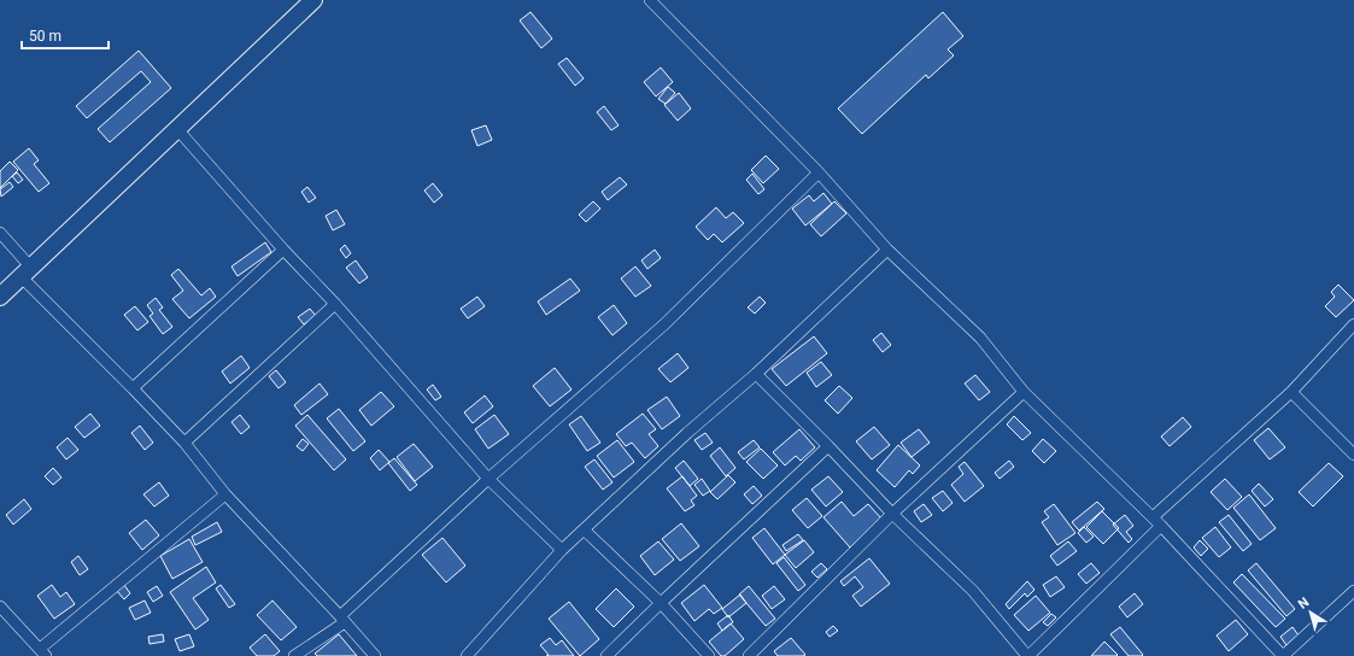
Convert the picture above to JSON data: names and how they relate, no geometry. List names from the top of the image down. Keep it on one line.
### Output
{"scale_bar":"50 m","north":"top left"}
